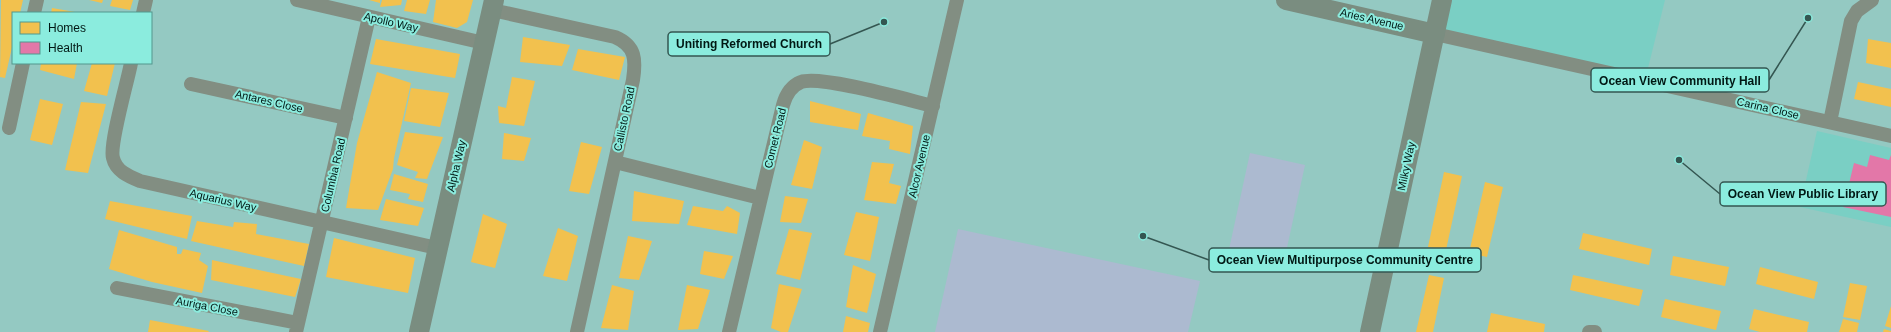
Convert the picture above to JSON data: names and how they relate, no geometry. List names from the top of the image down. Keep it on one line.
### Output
{"streets":{"street":["Aries Avenue","Apollo Way","Antares Close","Carina Close","Callisto Road","Comet Road","Alpha Way","Alcor Avenue","Milky Way","Columbia Road","Aquarius Way","Auriga Close"]},"crossings":[["Aries Avenue","Carina Close"],["Aries Avenue","Milky Way"],["Apollo Way","Alpha Way"],["Apollo Way","Columbia Road"],["Antares Close","Columbia Road"],["Carina Close","Milky Way"],["Callisto Road","Alpha Way"],["Comet Road","Alcor Avenue"],["Alpha Way","Aquarius Way"],["Columbia Road","Aquarius Way"],["Columbia Road","Auriga Close"]],"places":["Ocean View Community Hall","Uniting Reformed Church","Ocean View Public Library","Ocean View Multipurpose Community Centre"],"legend":["Homes","Health"]}
